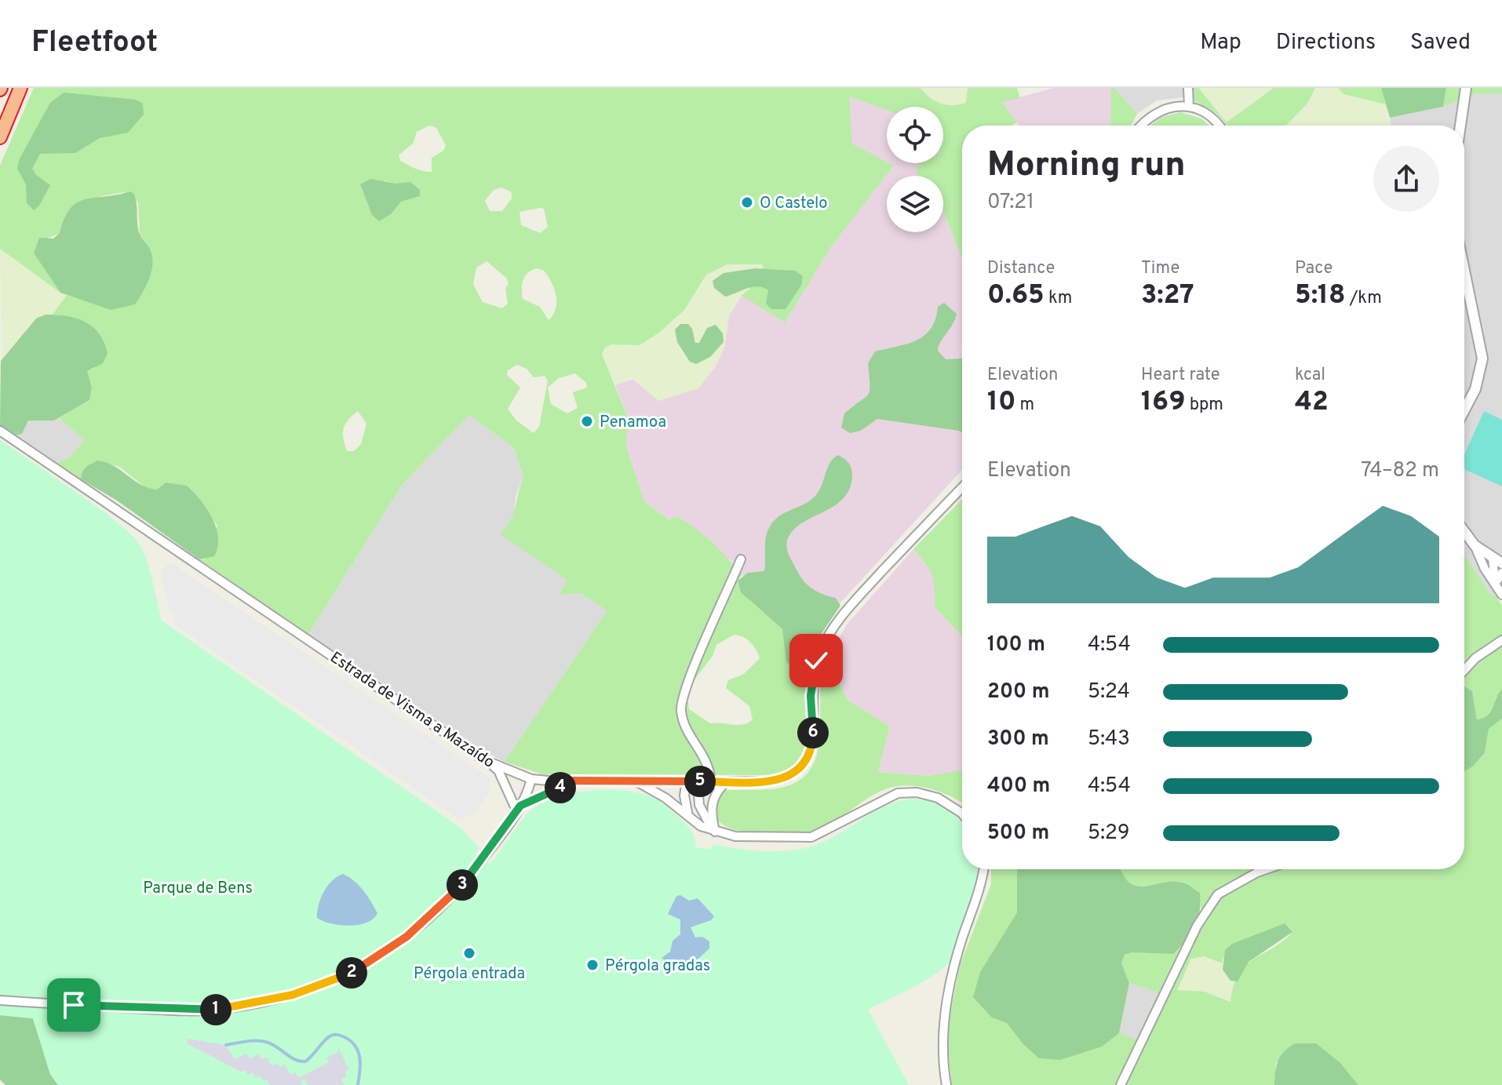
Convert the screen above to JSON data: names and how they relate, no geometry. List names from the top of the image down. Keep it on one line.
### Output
{"streets":{"street":["Estrada de Visma a Mazaído"]},"parks":["Parque de Bens"],"places":["O Castelo","Penamoa","Pérgola entrada","Pérgola gradas"],"page":{"header":"Fleetfoot","nav":["Map","Directions","Saved"],"heading":["Morning run","07:21"],"stats":[["Distance","0.65 km"],["Time","3:27"],["Pace","5:18 /km"],["Elevation","10 m"],["Heart rate","169 bpm"],["kcal","42"]],"chart":["Elevation","74–82 m"],"list":[{"name":"100 m","note":"4:54"},{"name":"200 m","note":"5:24"},{"name":"300 m","note":"5:43"},{"name":"400 m","note":"4:54"},{"name":"500 m","note":"5:29"}],"pins":["6","5","4","3","2","1"]}}
